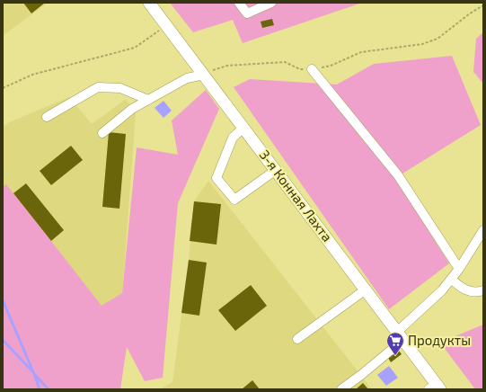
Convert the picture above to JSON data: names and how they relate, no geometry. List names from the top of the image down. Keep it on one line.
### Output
{"streets":{"main road":["3-я Конная Лахта"]},"places":{"supermarket":["Продукты"]}}
